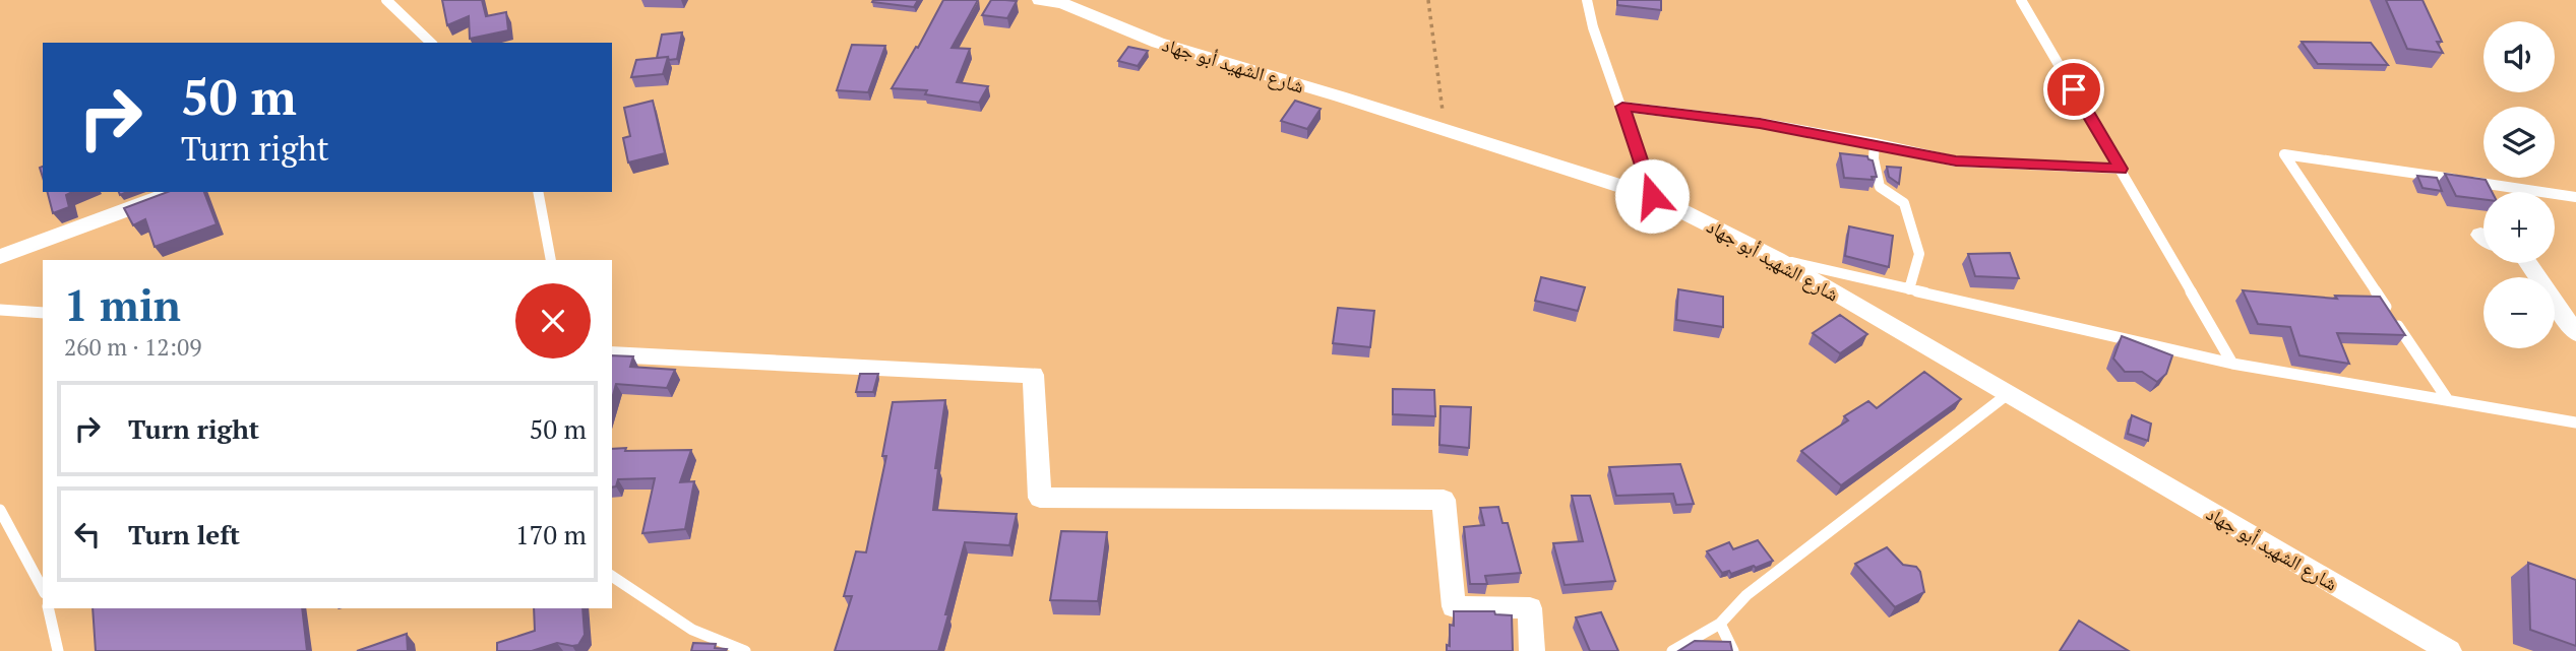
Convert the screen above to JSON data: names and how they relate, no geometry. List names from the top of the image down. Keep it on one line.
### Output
{"streets":{"street":["شارع الشهيد أبو جهاد"]},"page":{"map_buttons":["+","−"],"turn":["50 m","Turn right"],"heading":["1 min","260 m · 12:09"],"list":[{"name":"Turn right","value":"50 m"},{"name":"Turn left","value":"170 m"}]}}
